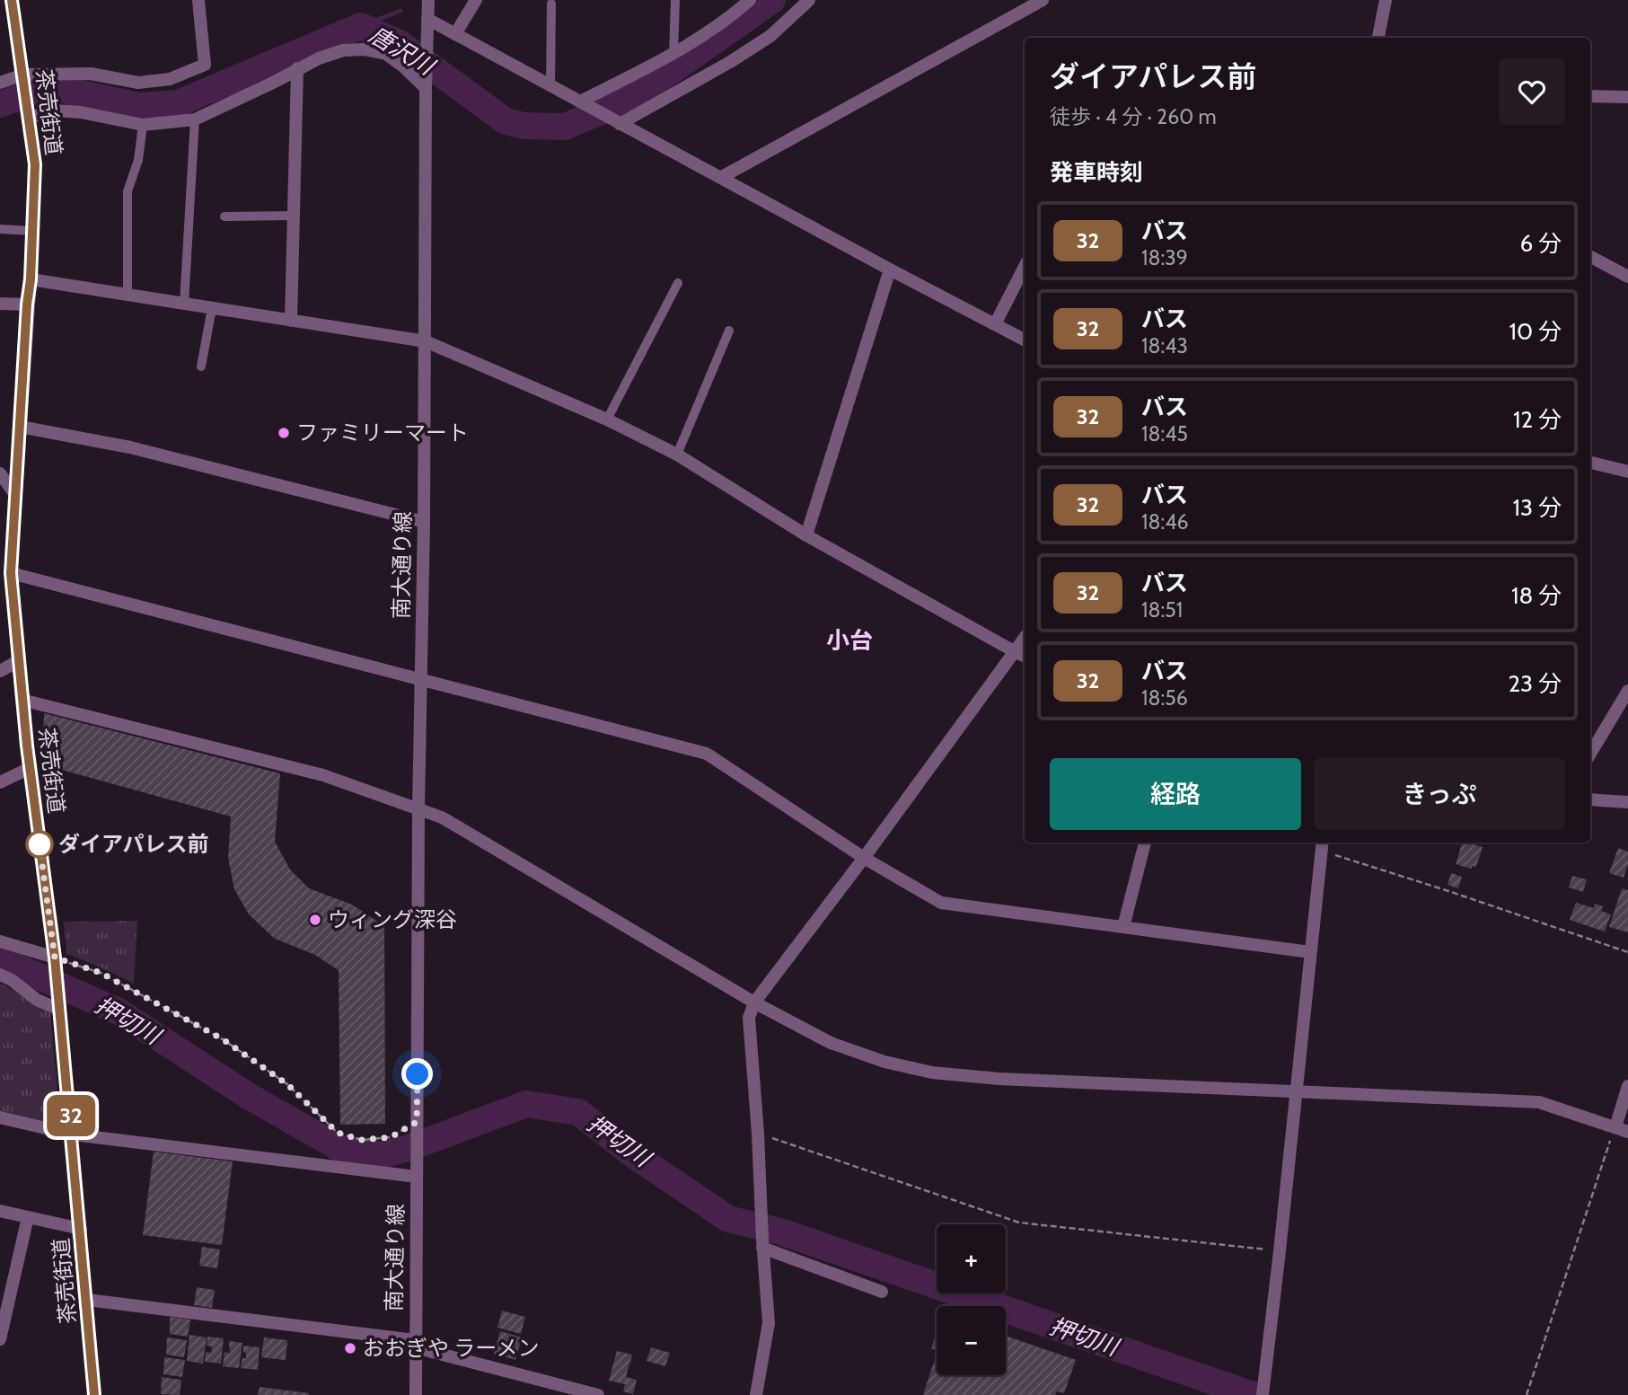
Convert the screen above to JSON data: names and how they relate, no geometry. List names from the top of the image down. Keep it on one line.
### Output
{"streets":{"street":["茶売街道","南大通り線"]},"districts":["小台"],"water":["唐沢川","押切川"],"places":["ファミリーマート","ダイアパレス前","ウィング深谷","おおぎや ラーメン"],"lines":["bus line 32"],"page":{"on_map":"32","heading":[["ダイアパレス前","徒歩 · 4 分 · 260 m"],"発車時刻"],"list":[{"mark":"32","name":"バス","note":"18:39","value":"6 分"},{"mark":"32","name":"バス","note":"18:43","value":"10 分"},{"mark":"32","name":"バス","note":"18:45","value":"12 分"},{"mark":"32","name":"バス","note":"18:46","value":"13 分"},{"mark":"32","name":"バス","note":"18:51","value":"18 分"},{"mark":"32","name":"バス","note":"18:56","value":"23 分"}],"buttons":["経路","きっぷ"],"map_buttons":["+","−"]}}
